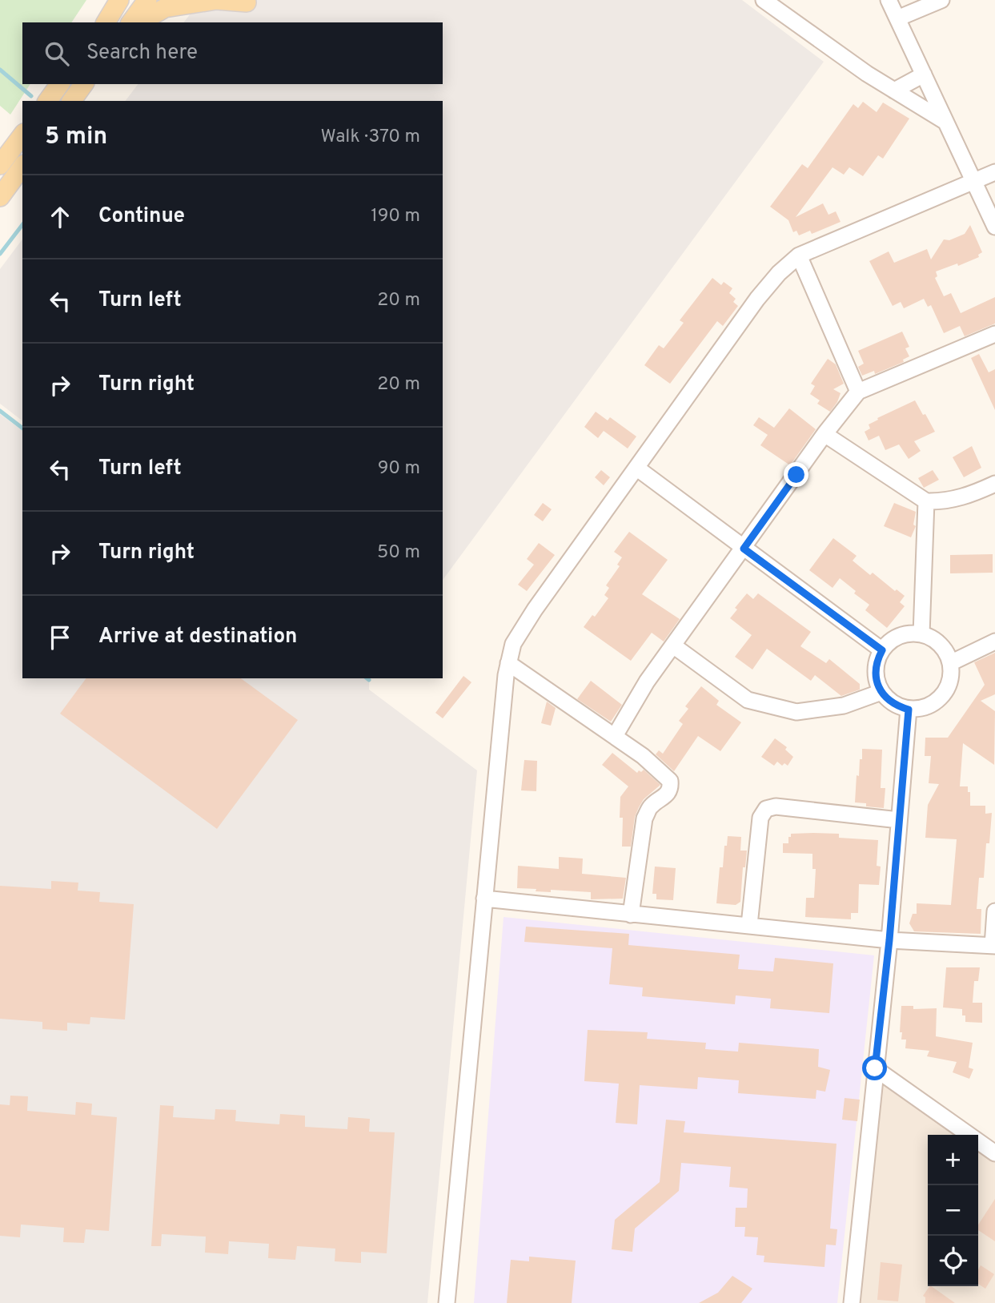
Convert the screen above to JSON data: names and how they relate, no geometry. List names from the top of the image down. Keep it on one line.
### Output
{"page":{"search":"Search here","heading":["5 min","Walk · 370 m"],"list":[["Continue","190 m"],["Turn left","20 m"],["Turn right","20 m"],["Turn left","90 m"],["Turn right","50 m"],"Arrive at destination"],"map_buttons":["+","−"]}}
